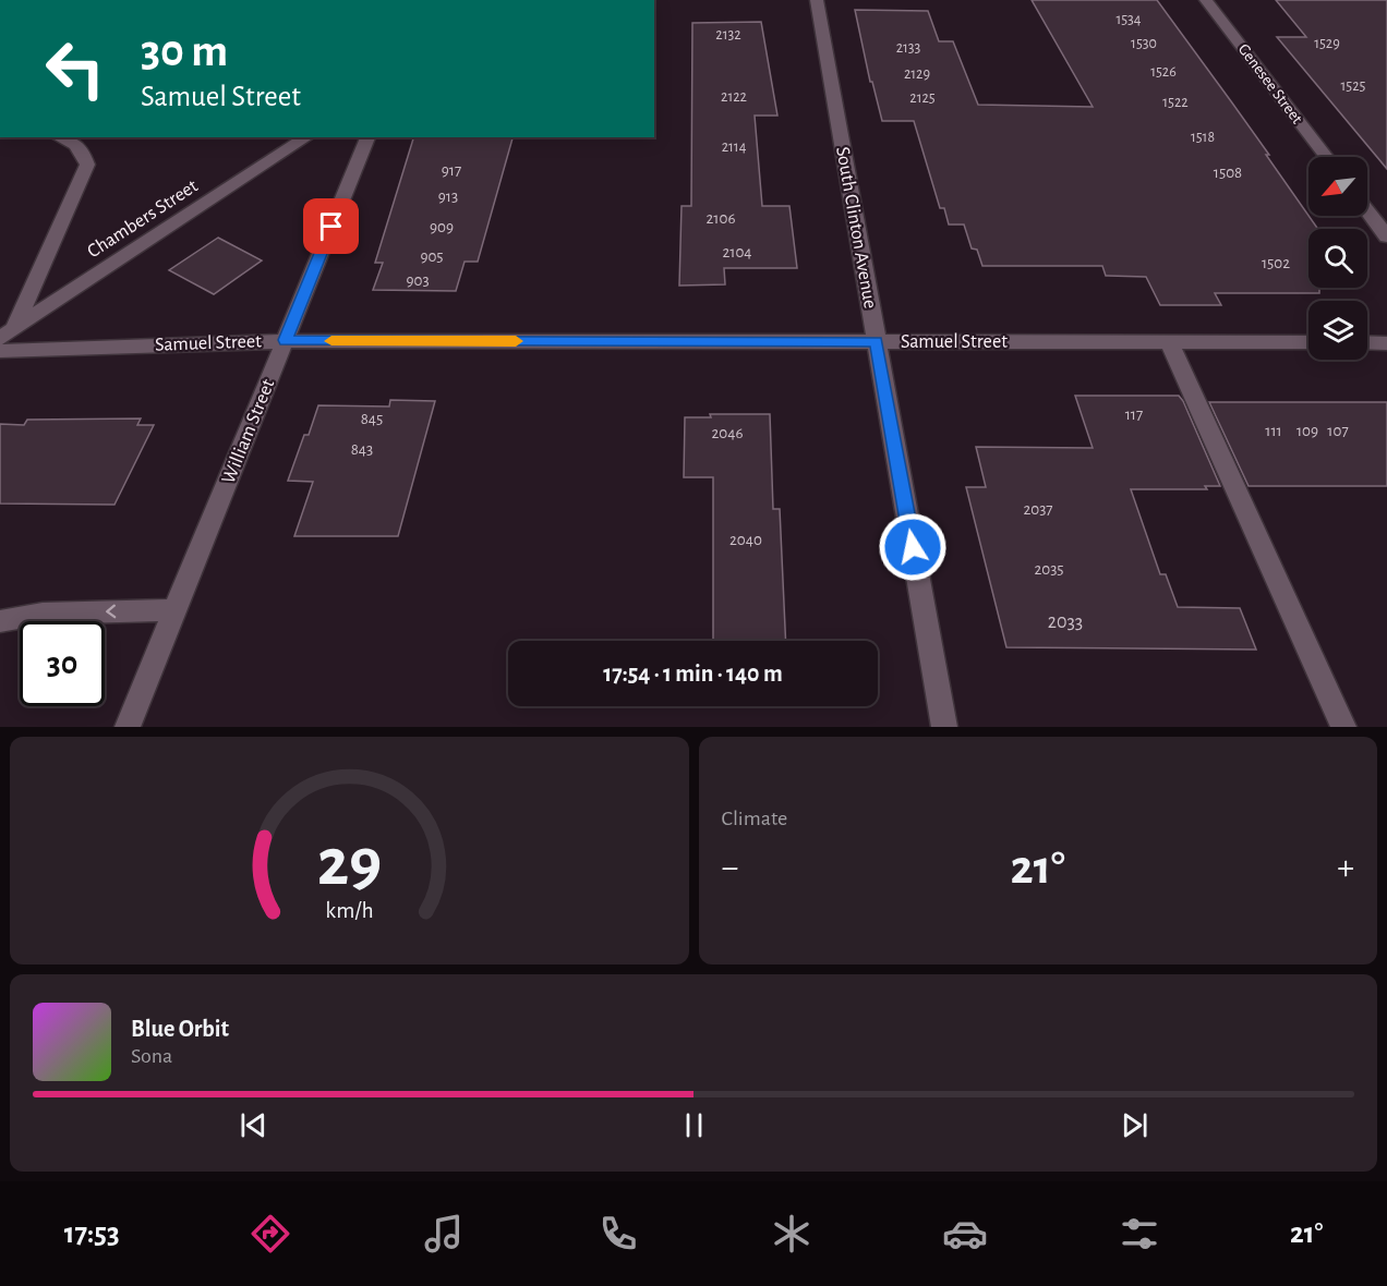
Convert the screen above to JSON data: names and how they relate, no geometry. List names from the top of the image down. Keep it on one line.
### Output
{"streets":{"street":["Genesee Street","Chambers Street","South Clinton Avenue","Samuel Street","William Street"]},"crossings":[["South Clinton Avenue","Samuel Street"],["Samuel Street","William Street"]],"house_numbers":["1534","2132","1530","1529","2133","1526","2129","1525","2122","2125","1522","1518","2114","917","1508","913","2106","909","2104","905","1502","903","117","845","111","109","107","2046","843","2037","2040","2035","2033"],"north":"bottom left","page":{"turn":["30 m","Samuel Street"],"limit":"30","trip":"17:54 · 1 min · 140 m","tile":"Climate","heat":["−","21°","+"],"song":["Blue Orbit","Sona"],"tabs":["17:53","21°"],"gauge":["29","km/h"]}}
